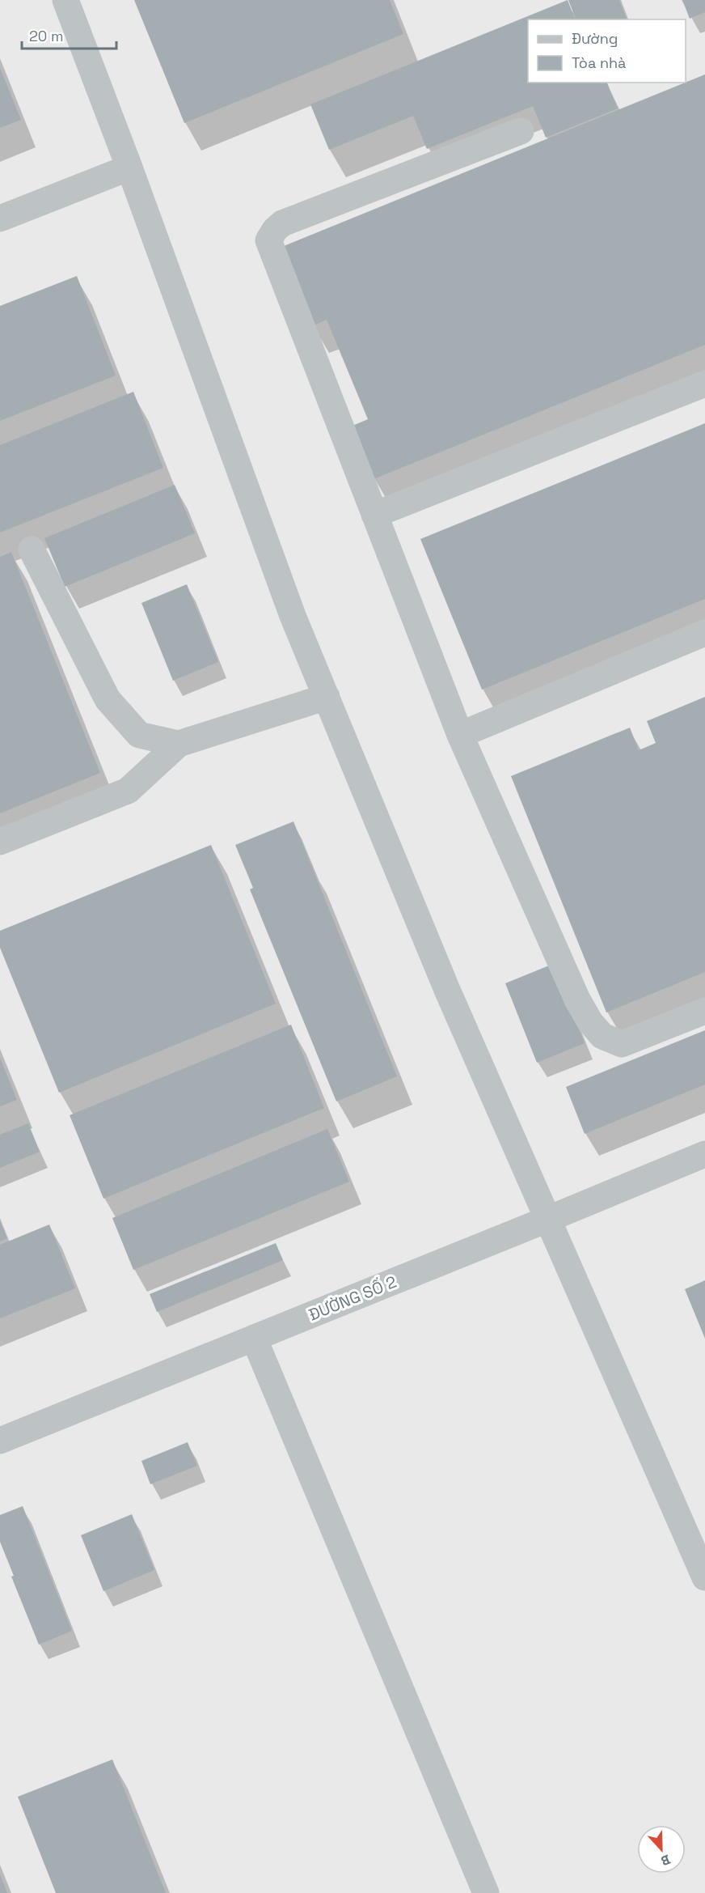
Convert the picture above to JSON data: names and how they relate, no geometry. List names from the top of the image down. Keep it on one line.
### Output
{"streets":{"street":["ĐƯỜNG SỐ 2"]},"legend":["Đường","Tòa nhà"],"scale_bar":"20 m","north":"bottom"}
